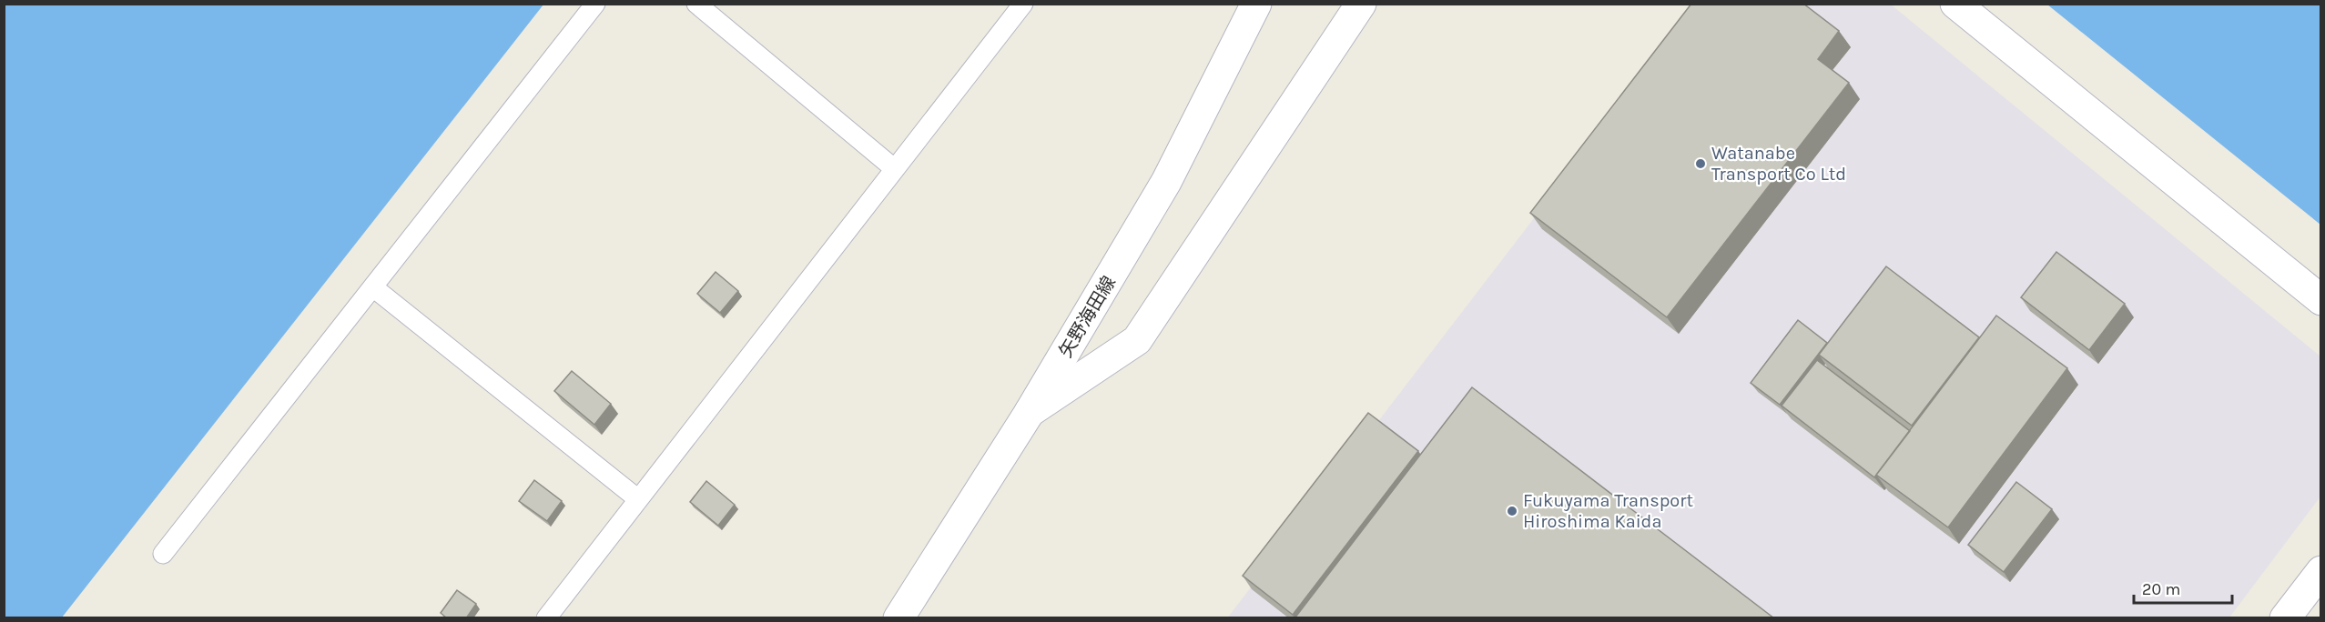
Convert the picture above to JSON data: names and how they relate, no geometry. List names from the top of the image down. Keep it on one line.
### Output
{"streets":{"street":["矢野海田線"]},"places":["Watanabe Transport Co Ltd","Fukuyama Transport Hiroshima Kaida"],"scale_bar":"20 m"}
